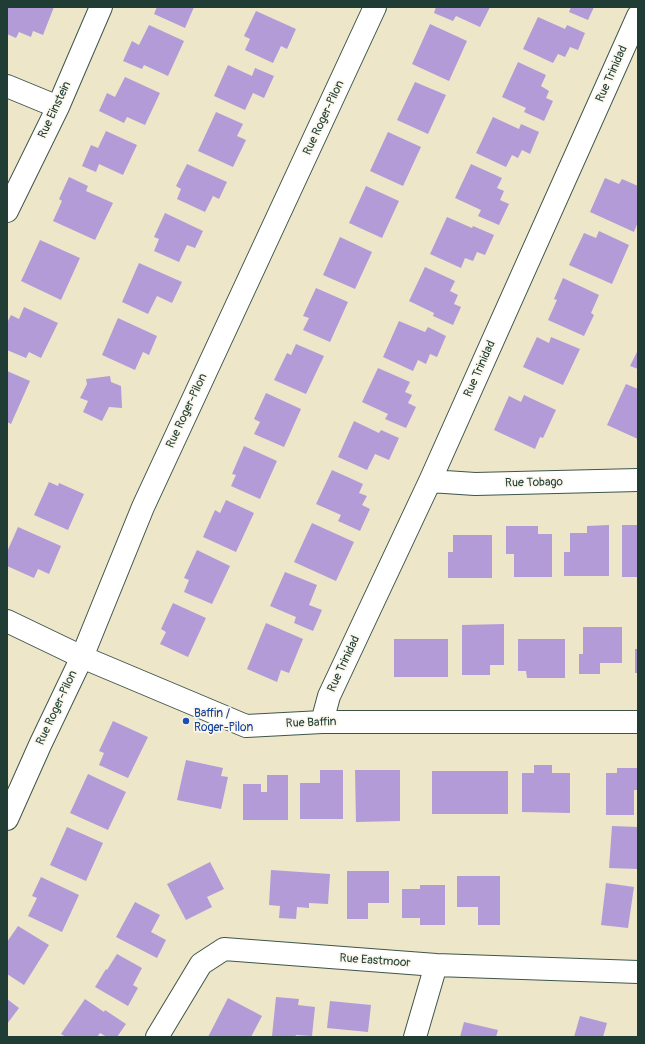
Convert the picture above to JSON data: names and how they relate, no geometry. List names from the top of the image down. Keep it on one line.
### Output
{"streets":{"street":["Rue Trinidad","Rue Einstein","Rue Roger-Pilon","Rue Tobago","Rue Baffin","Rue Eastmoor"]},"crossings":[["Rue Trinidad","Rue Tobago"],["Rue Trinidad","Rue Baffin"],["Rue Roger-Pilon","Rue Baffin"]],"places":["Baffin / Roger-Pilon"]}
